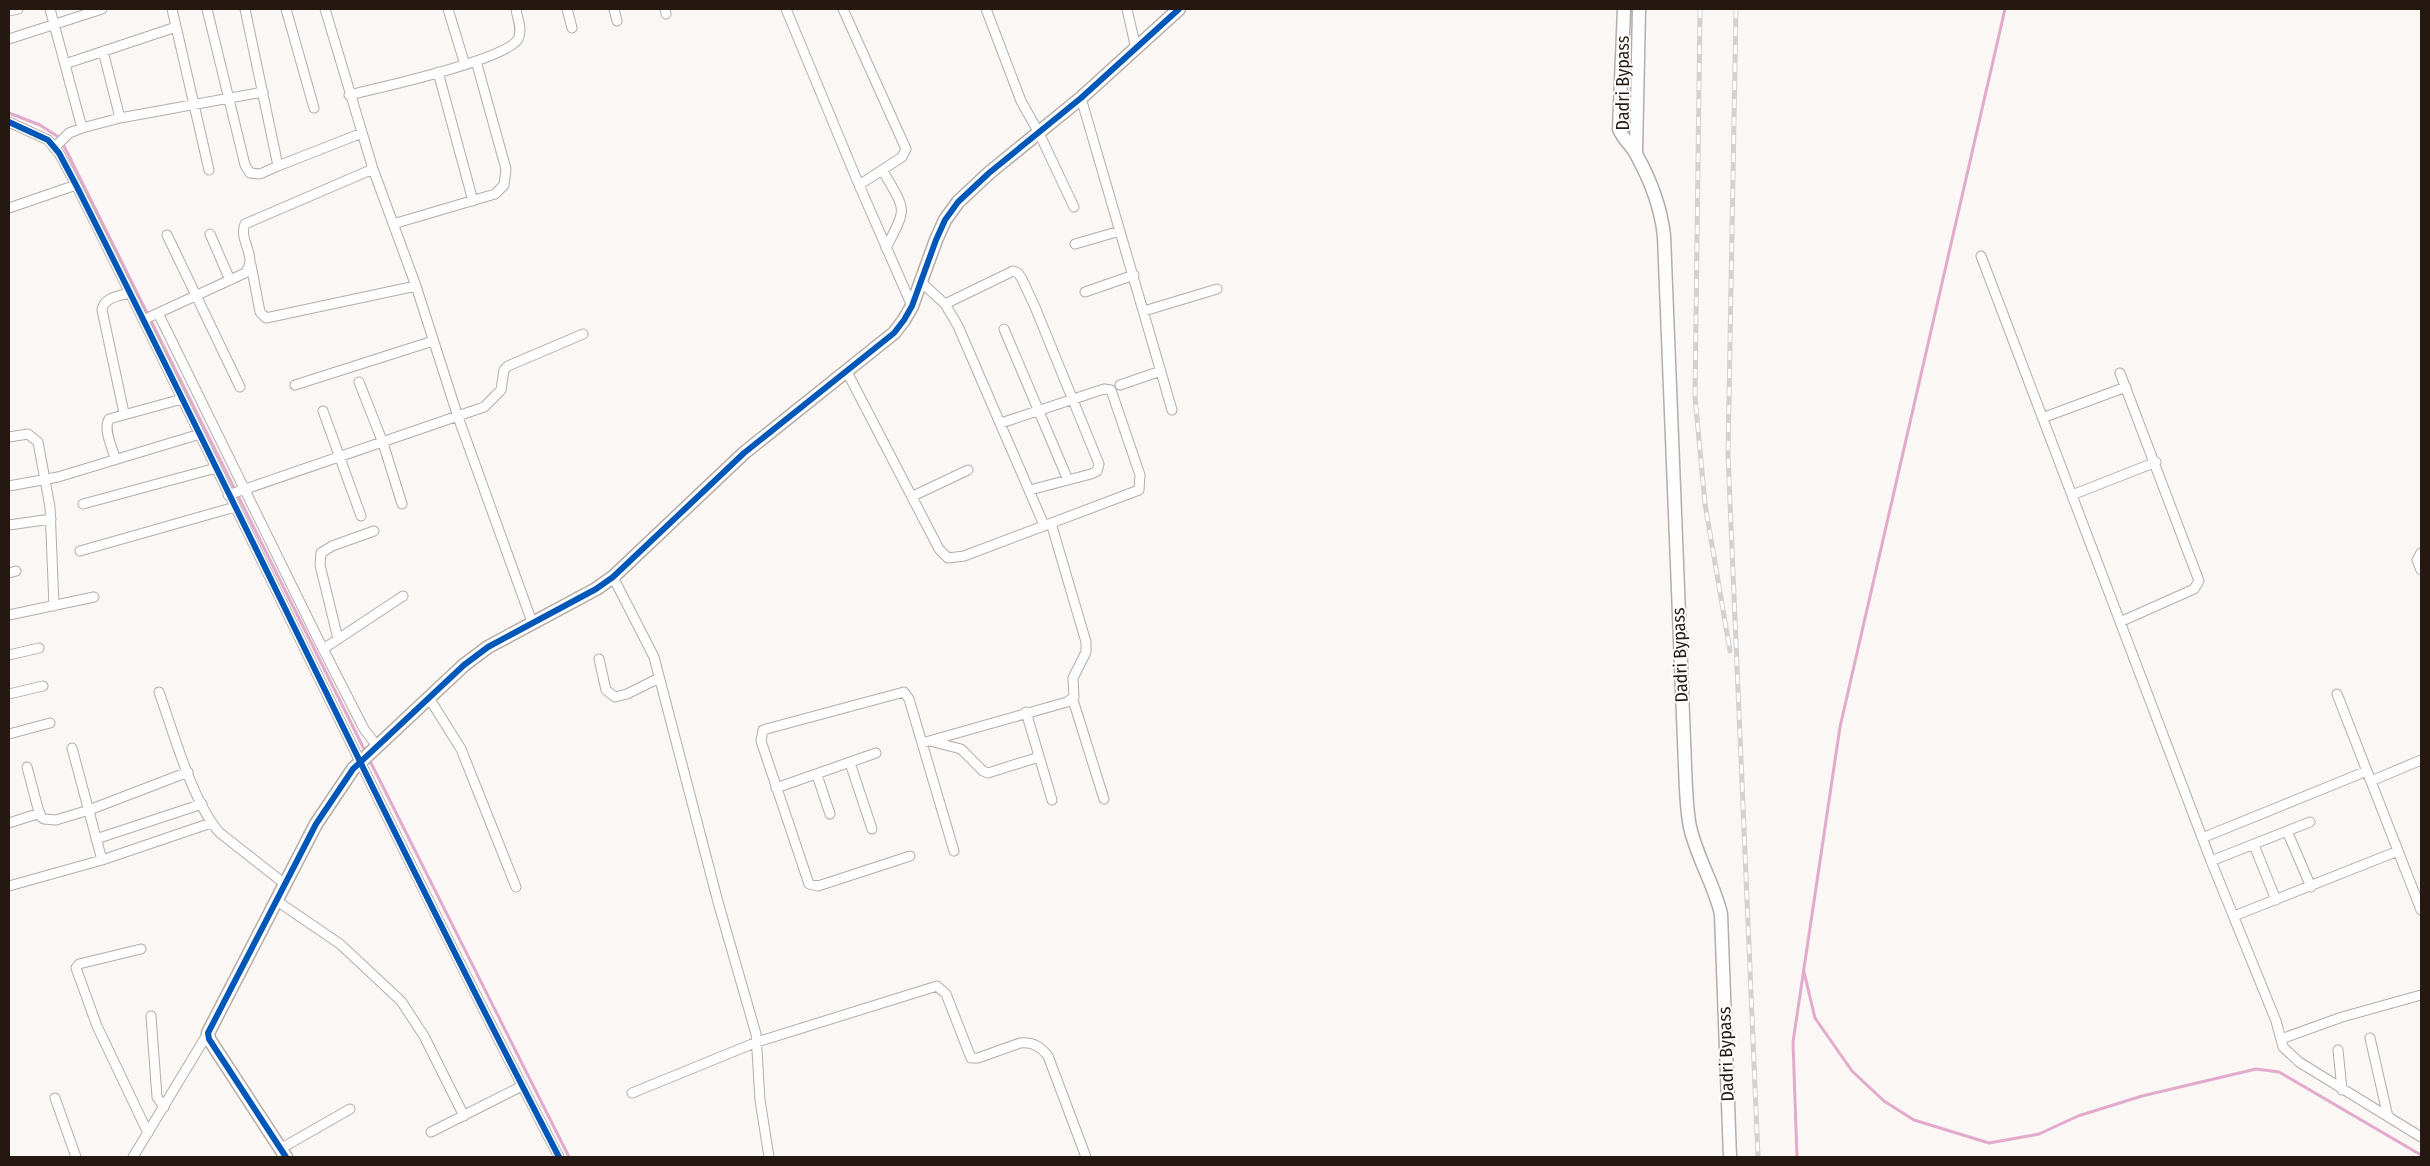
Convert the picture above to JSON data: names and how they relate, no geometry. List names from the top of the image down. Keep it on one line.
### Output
{"streets":{"street":["Dadri Bypass"]}}
